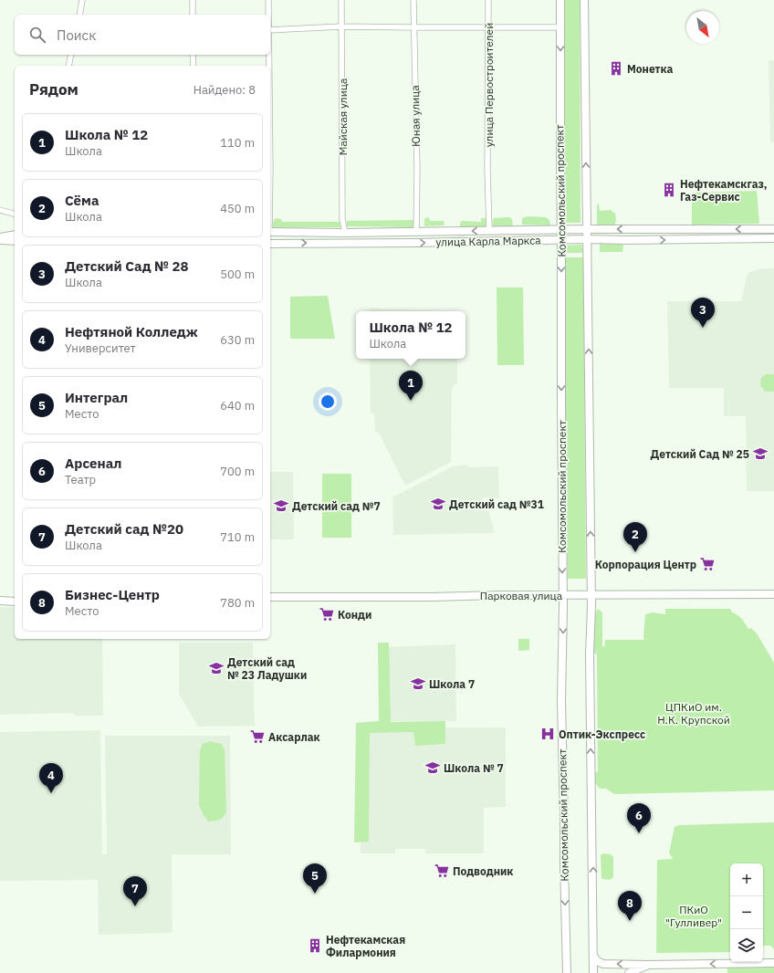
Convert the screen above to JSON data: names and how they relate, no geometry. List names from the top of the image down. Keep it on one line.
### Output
{"streets":{"main road":["Комсомольский проспект","улица Карла Маркса","Парковая улица"],"street":["улица Первостроителей","Юная улица","Майская улица"]},"crossings":[["улица Первостроителей","улица Карла Маркса"],["Юная улица","улица Карла Маркса"],["Майская улица","улица Карла Маркса"],["Комсомольский проспект","улица Карла Маркса"],["Комсомольский проспект","Парковая улица"]],"parks":["ЦПКиО им. Н.К. Крупской","ПКиО \"Гулливер\""],"places":{"building":["Монетка","Нефтекамскгаз, Газ-Сервис","Нефтекамская Филармония"],"school or university":["Детский Сад № 25","Детский сад №31","Детский сад №7","Детский сад № 23 Ладушки","Школа 7","Школа № 7"],"supermarket":["Корпорация Центр","Конди","Аксарлак","Подводник"],"hospital":["Оптик-Экспресс"]},"north":"bottom right","page":{"search":"Поиск","heading":["Рядом","Найдено: 8"],"list":[{"mark":"1","name":"Школа № 12","note":"Школа","value":"110 m"},{"mark":"2","name":"Сёма","note":"Школа","value":"450 m"},{"mark":"3","name":"Детский Сад № 28","note":"Школа","value":"500 m"},{"mark":"4","name":"Нефтяной Колледж","note":"Университет","value":"630 m"},{"mark":"5","name":"Интеграл","note":"Место","value":"640 m"},{"mark":"6","name":"Арсенал","note":"Театр","value":"700 m"},{"mark":"7","name":"Детский сад №20","note":"Школа","value":"710 m"},{"mark":"8","name":"Бизнес-Центр","note":"Место","value":"780 m"}],"pins":["3","1","2","4","6","5","7","8"],"popup":["Школа № 12","Школа"],"map_buttons":["+","−"]}}
